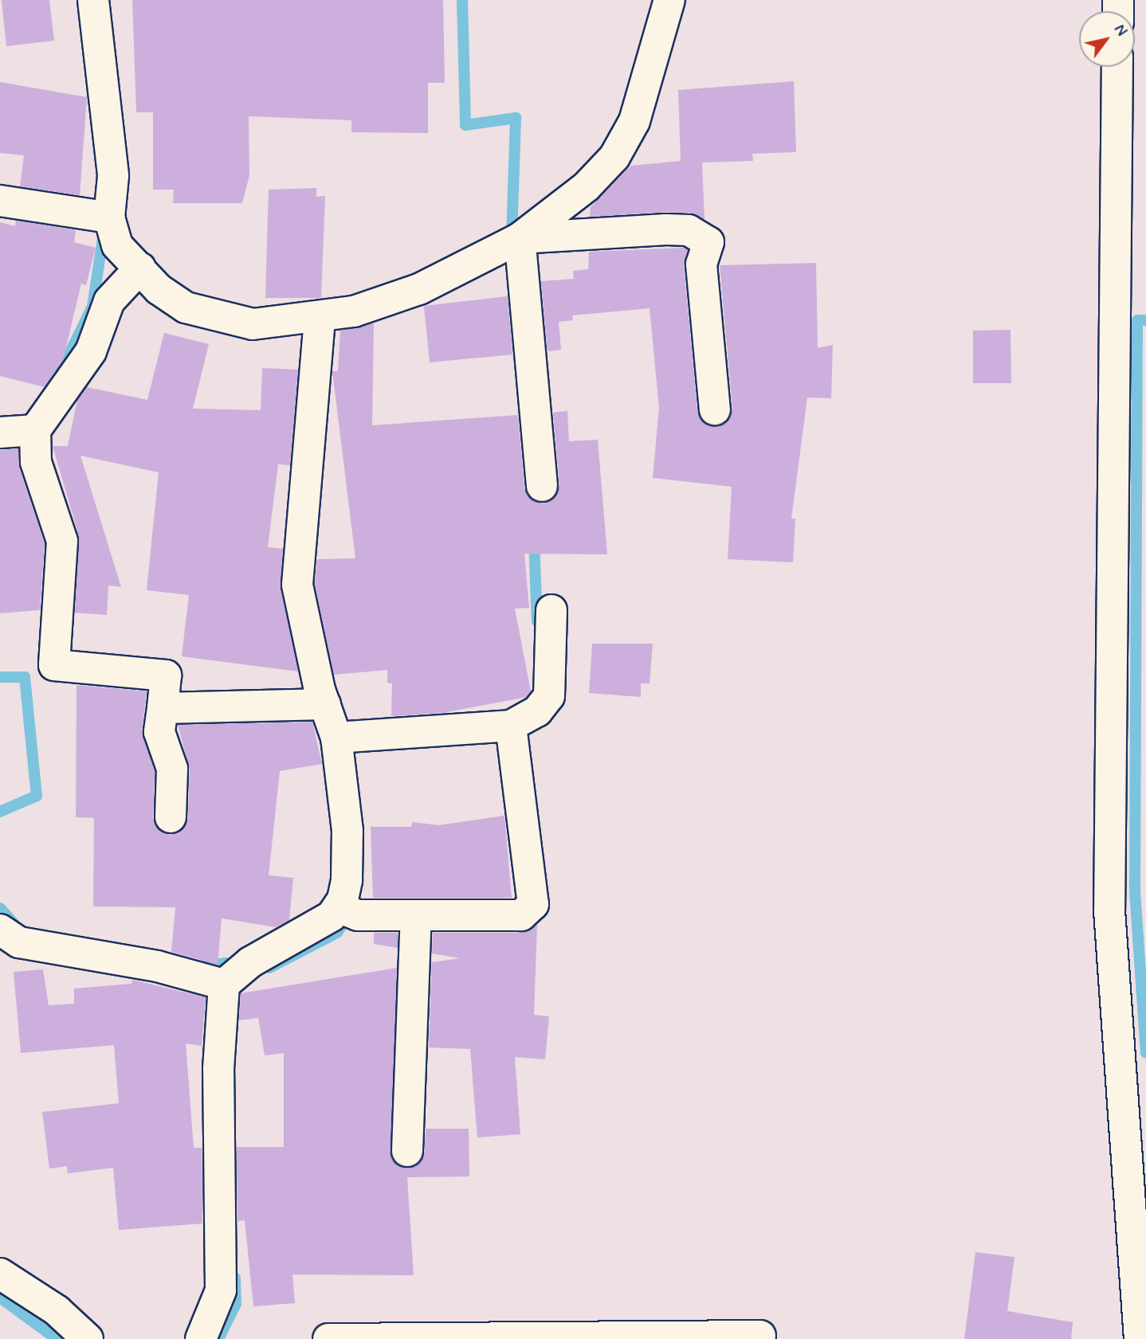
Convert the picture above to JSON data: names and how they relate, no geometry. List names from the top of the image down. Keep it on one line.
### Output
{"north":"top right"}
